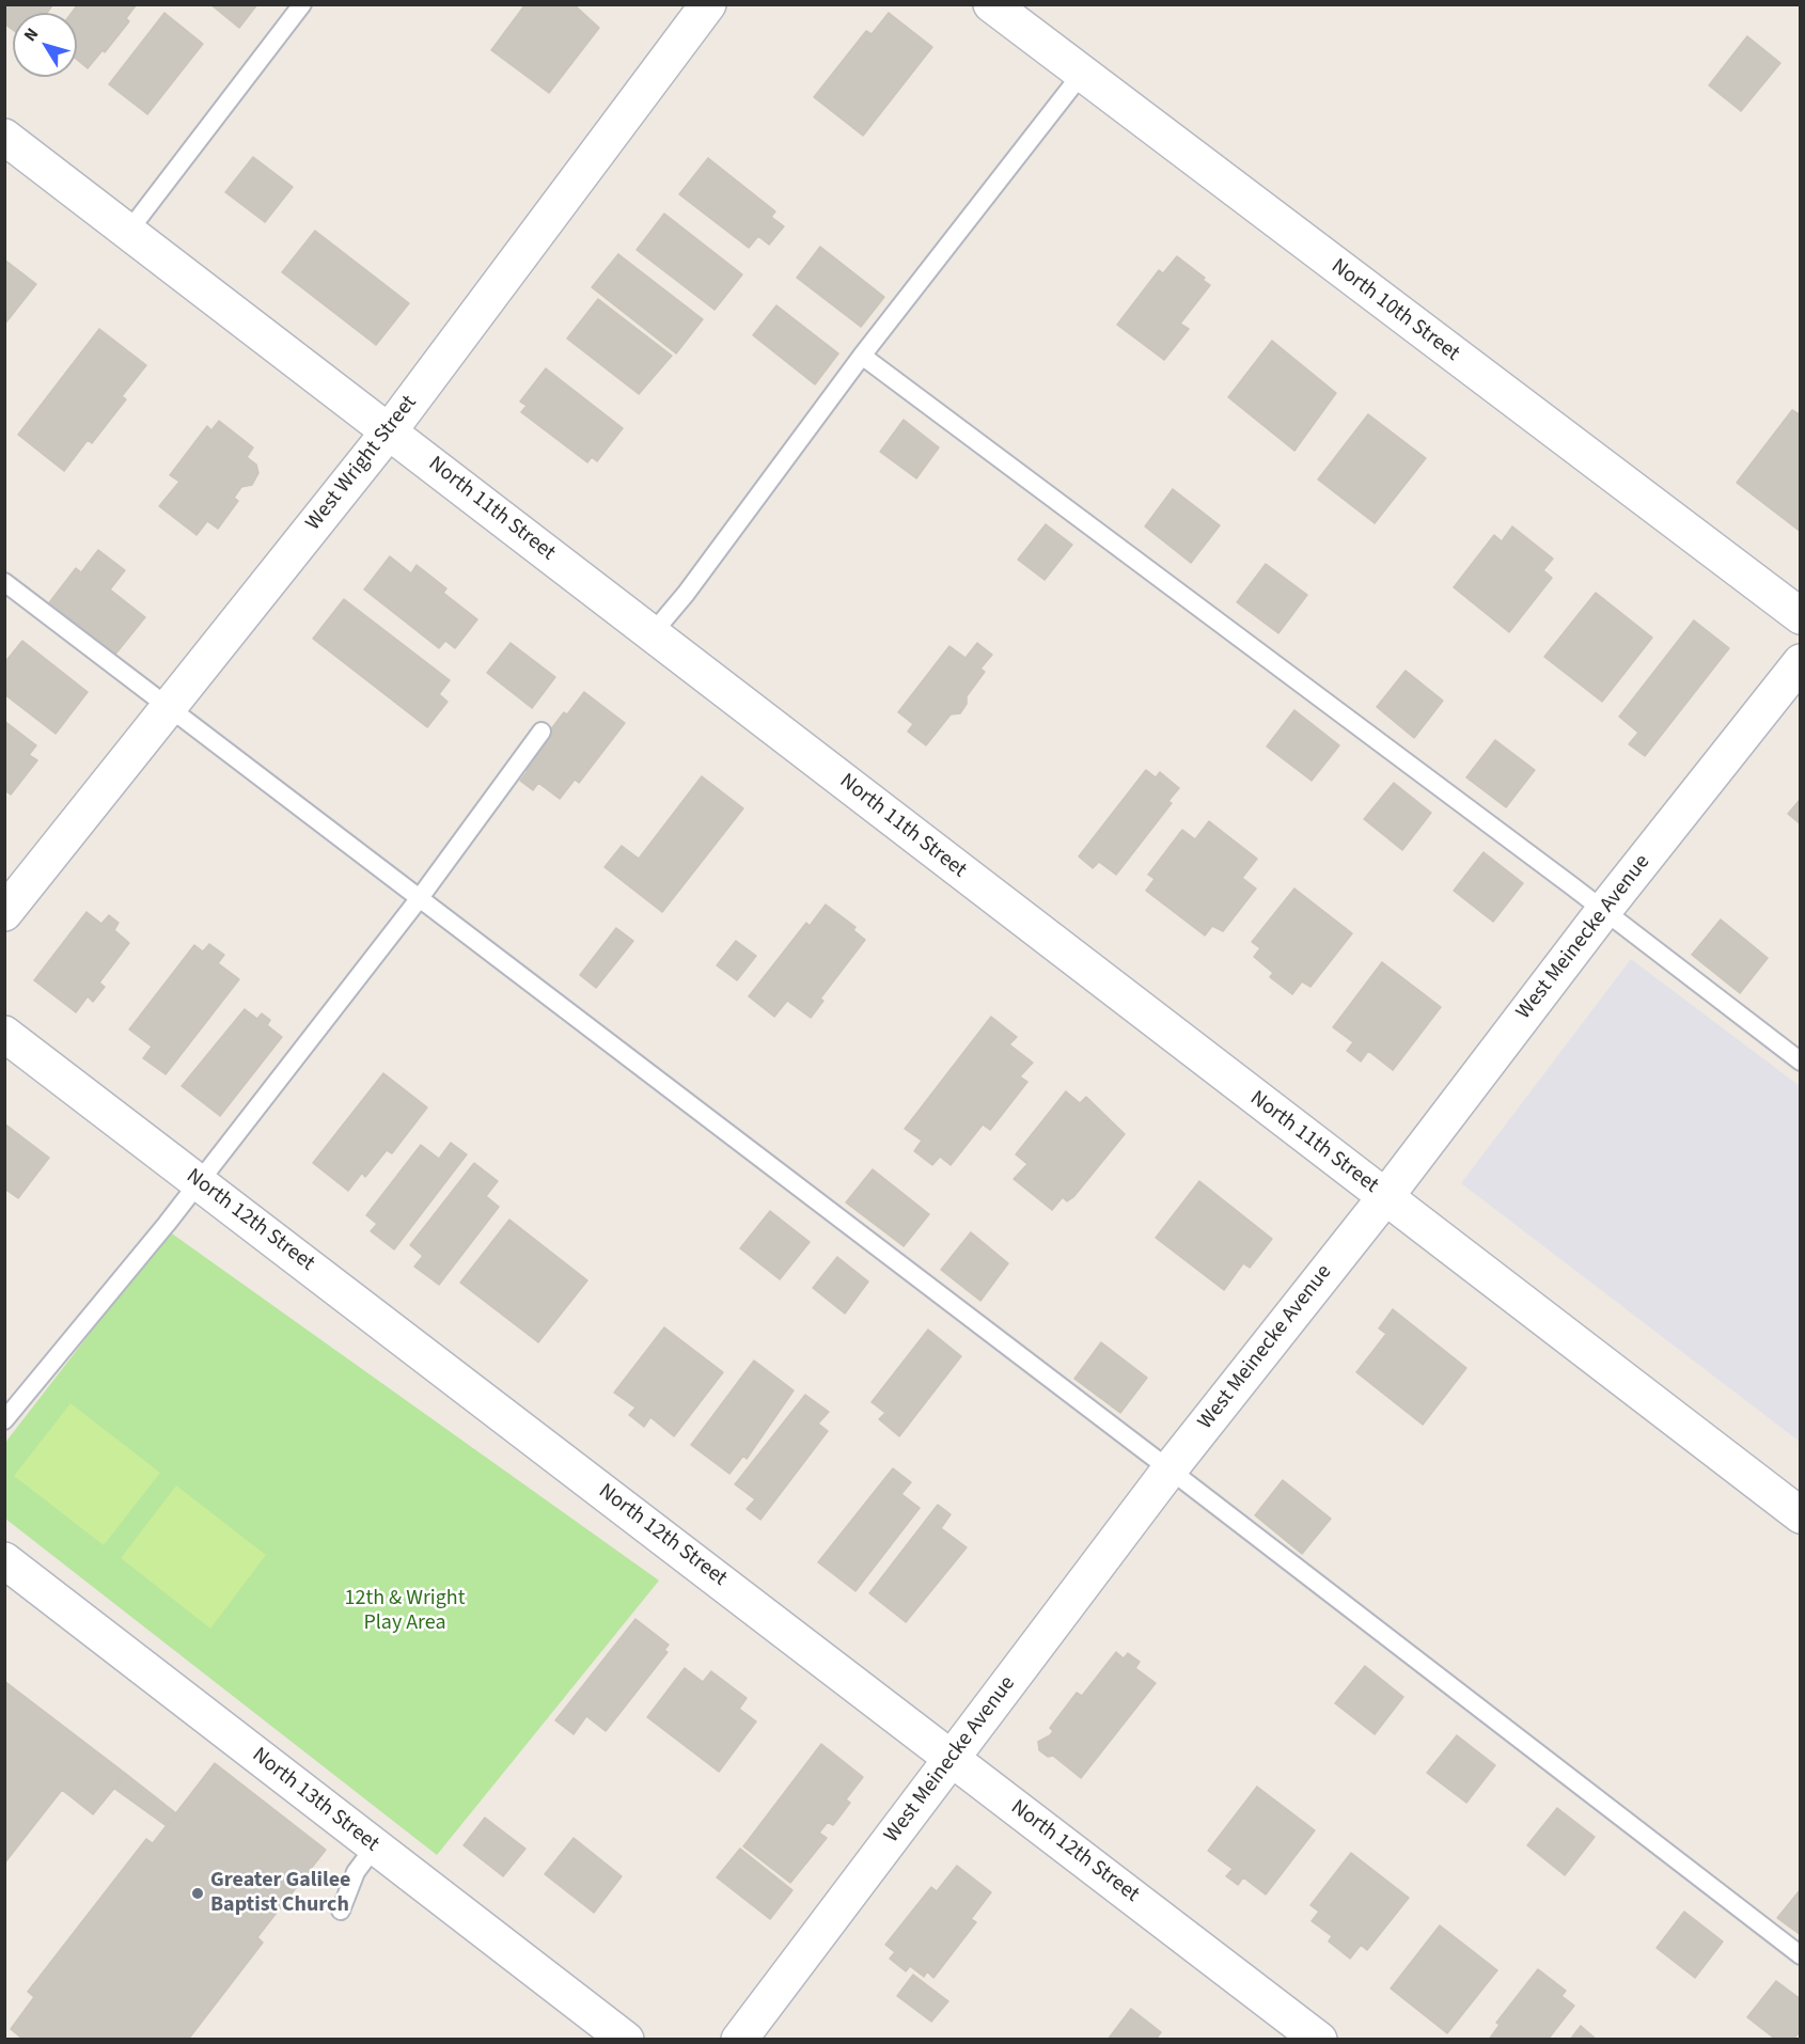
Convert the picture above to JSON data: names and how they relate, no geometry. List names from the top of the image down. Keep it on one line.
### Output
{"streets":{"street":["North 10th Street","West Wright Street","North 11th Street","West Meinecke Avenue","North 12th Street","North 13th Street"]},"crossings":[["West Wright Street","North 11th Street"],["North 11th Street","West Meinecke Avenue"],["West Meinecke Avenue","North 12th Street"]],"parks":["12th & Wright Play Area"],"places":["Greater Galilee Baptist Church"],"north":"top left"}
